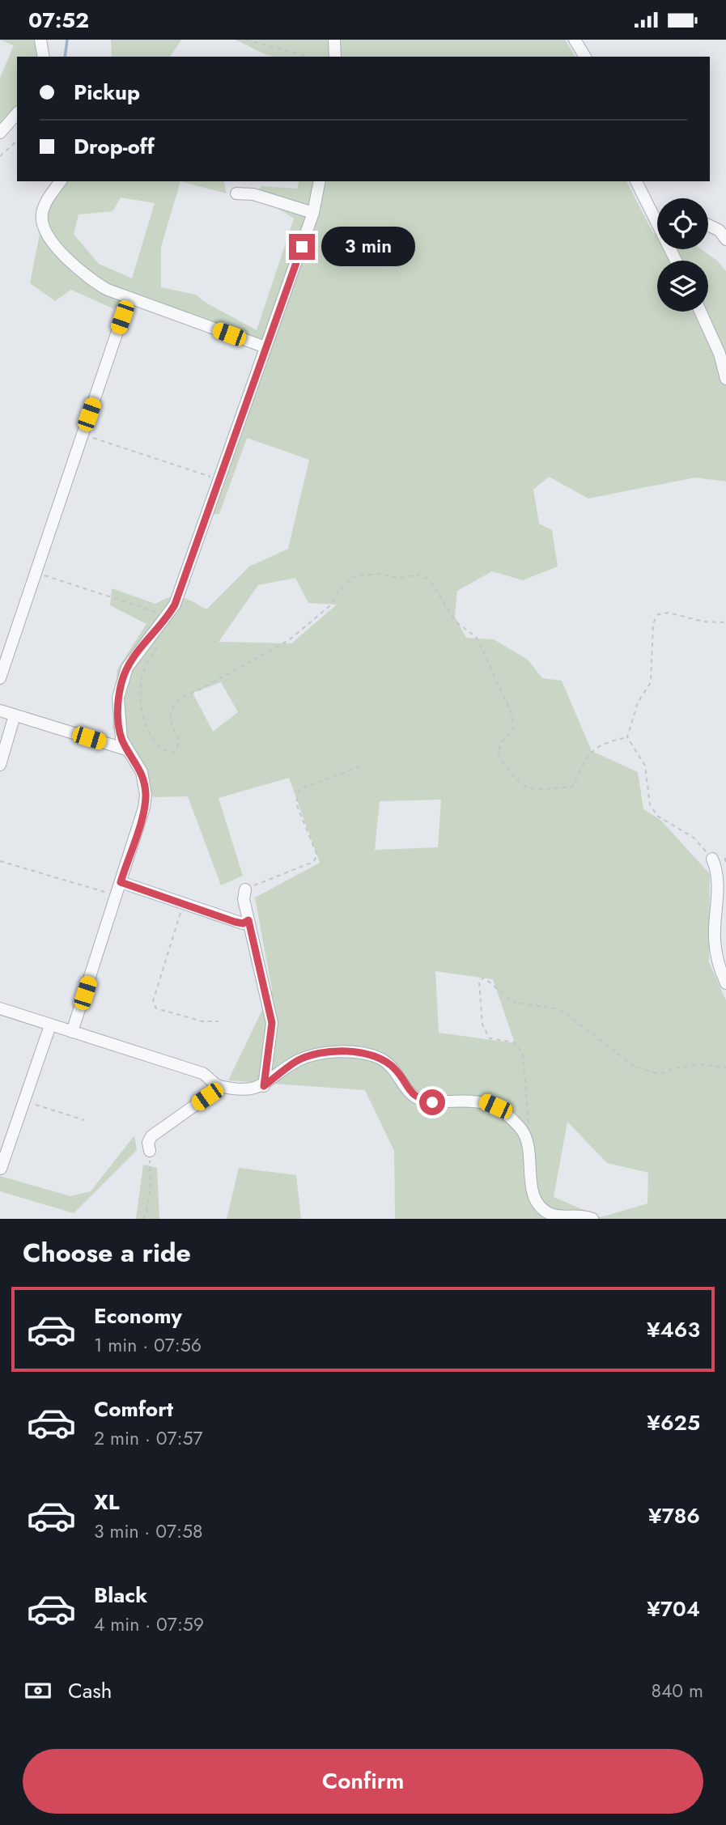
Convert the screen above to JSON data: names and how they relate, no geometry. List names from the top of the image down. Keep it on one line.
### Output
{"page":{"status":"07:52","banner":["Pickup","Drop-off"],"bubble":"3 min","heading":"Choose a ride","list":[{"name":"Economy","note":"1 min · 07:56","value":"¥463"},{"name":"Comfort","note":"2 min · 07:57","value":"¥625"},{"name":"XL","note":"3 min · 07:58","value":"¥786"},{"name":"Black","note":"4 min · 07:59","value":"¥704"}],"pay":["Cash","840 m"],"buttons":"Confirm"}}
